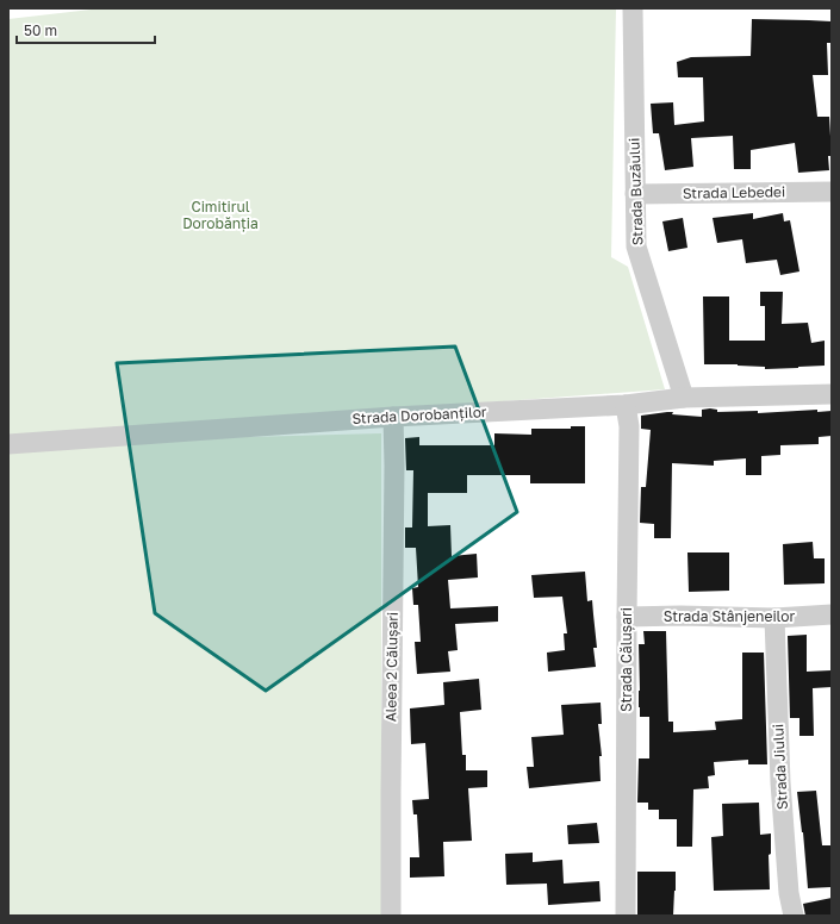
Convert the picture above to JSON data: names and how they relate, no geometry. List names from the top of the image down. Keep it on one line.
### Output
{"streets":{"street":["Strada Buzăului","Strada Lebedei","Strada Dorobanților","Strada Stânjeneilor","Strada Călușari","Aleea 2 Călușari","Strada Jiului"]},"crossings":[["Strada Buzăului","Strada Lebedei"],["Strada Buzăului","Strada Dorobanților"],["Strada Dorobanților","Strada Călușari"],["Strada Dorobanților","Aleea 2 Călușari"],["Strada Stânjeneilor","Strada Călușari"],["Strada Stânjeneilor","Strada Jiului"]],"parks":["Cimitirul Dorobănția"],"scale_bar":"50 m"}
